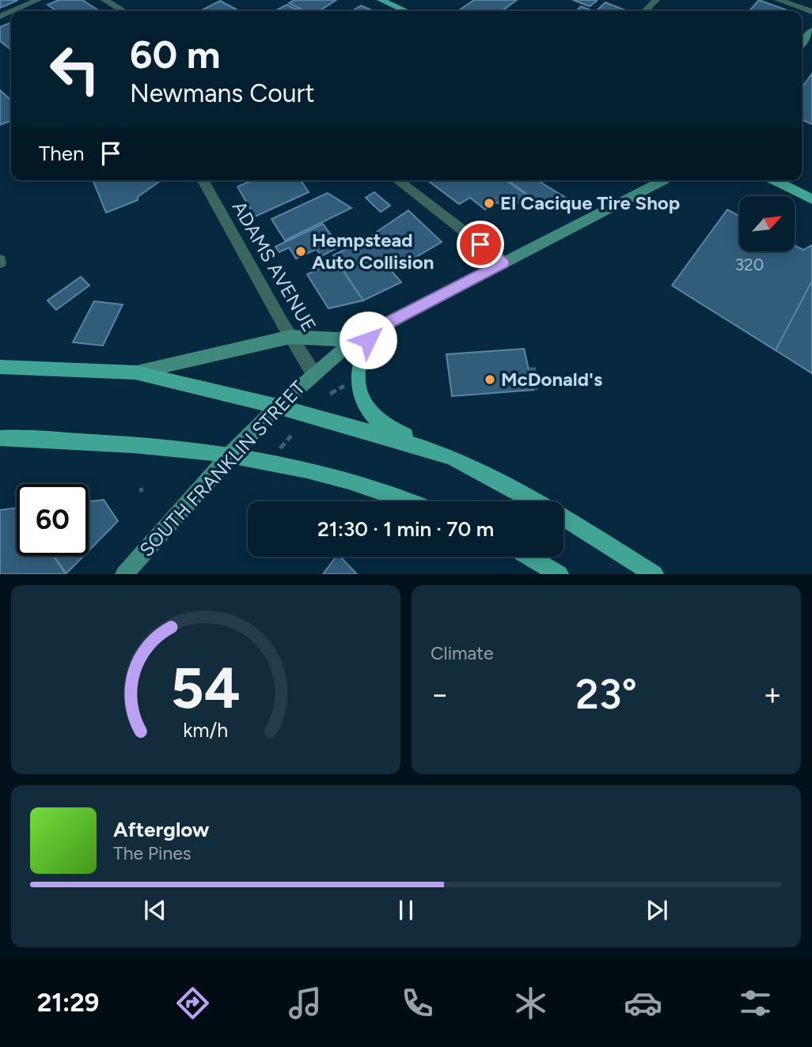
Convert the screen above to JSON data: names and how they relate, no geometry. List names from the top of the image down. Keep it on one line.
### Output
{"streets":{"main road":["SOUTH FRANKLIN STREET"],"street":["ADAMS AVENUE"]},"crossings":[["ADAMS AVENUE","SOUTH FRANKLIN STREET"]],"places":["El Cacique Tire Shop","Hempstead Auto Collision","McDonald's"],"house_numbers":["320"],"north":"top right","page":{"turn":["60 m","Newmans Court"],"then":"Then","limit":"60","trip":"21:30 · 1 min · 70 m","tile":"Climate","heat":["−","23°","+"],"song":["Afterglow","The Pines"],"tabs":"21:29","gauge":["54","km/h"]}}
